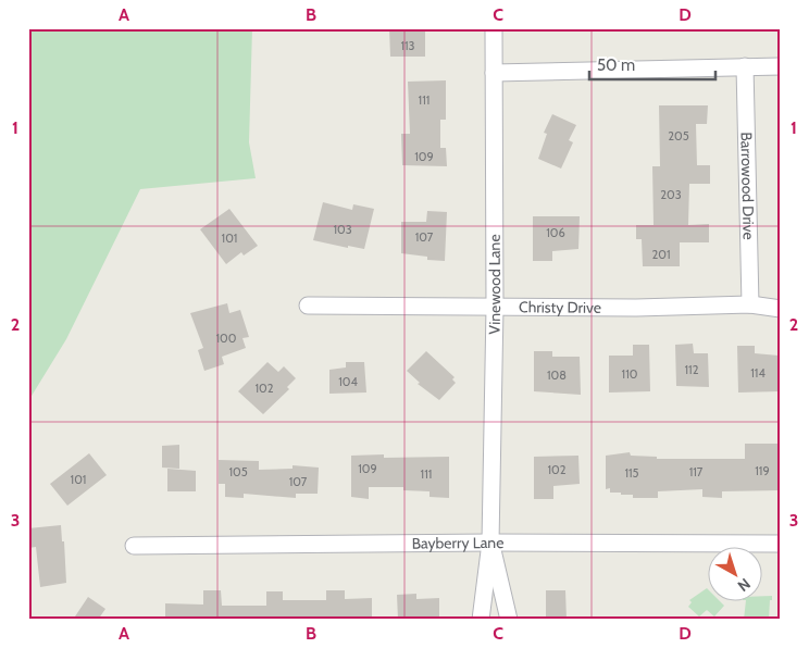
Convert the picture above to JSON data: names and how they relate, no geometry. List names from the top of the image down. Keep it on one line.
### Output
{"streets":{"street":["Barrowood Drive","Vinewood Lane","Christy Drive","Bayberry Lane"]},"crossings":[["Barrowood Drive","Christy Drive"],["Vinewood Lane","Christy Drive"],["Vinewood Lane","Bayberry Lane"]],"house_numbers":["113","111","205","109","203","103","106","107","101","201","100","112","114","110","108","104","102","109","102","119","105","117","115","111","101","107"],"scale_bar":"50 m","north":"bottom right","grid":{"columns":["A","B","C","D"],"rows":["1","2","3"]}}
